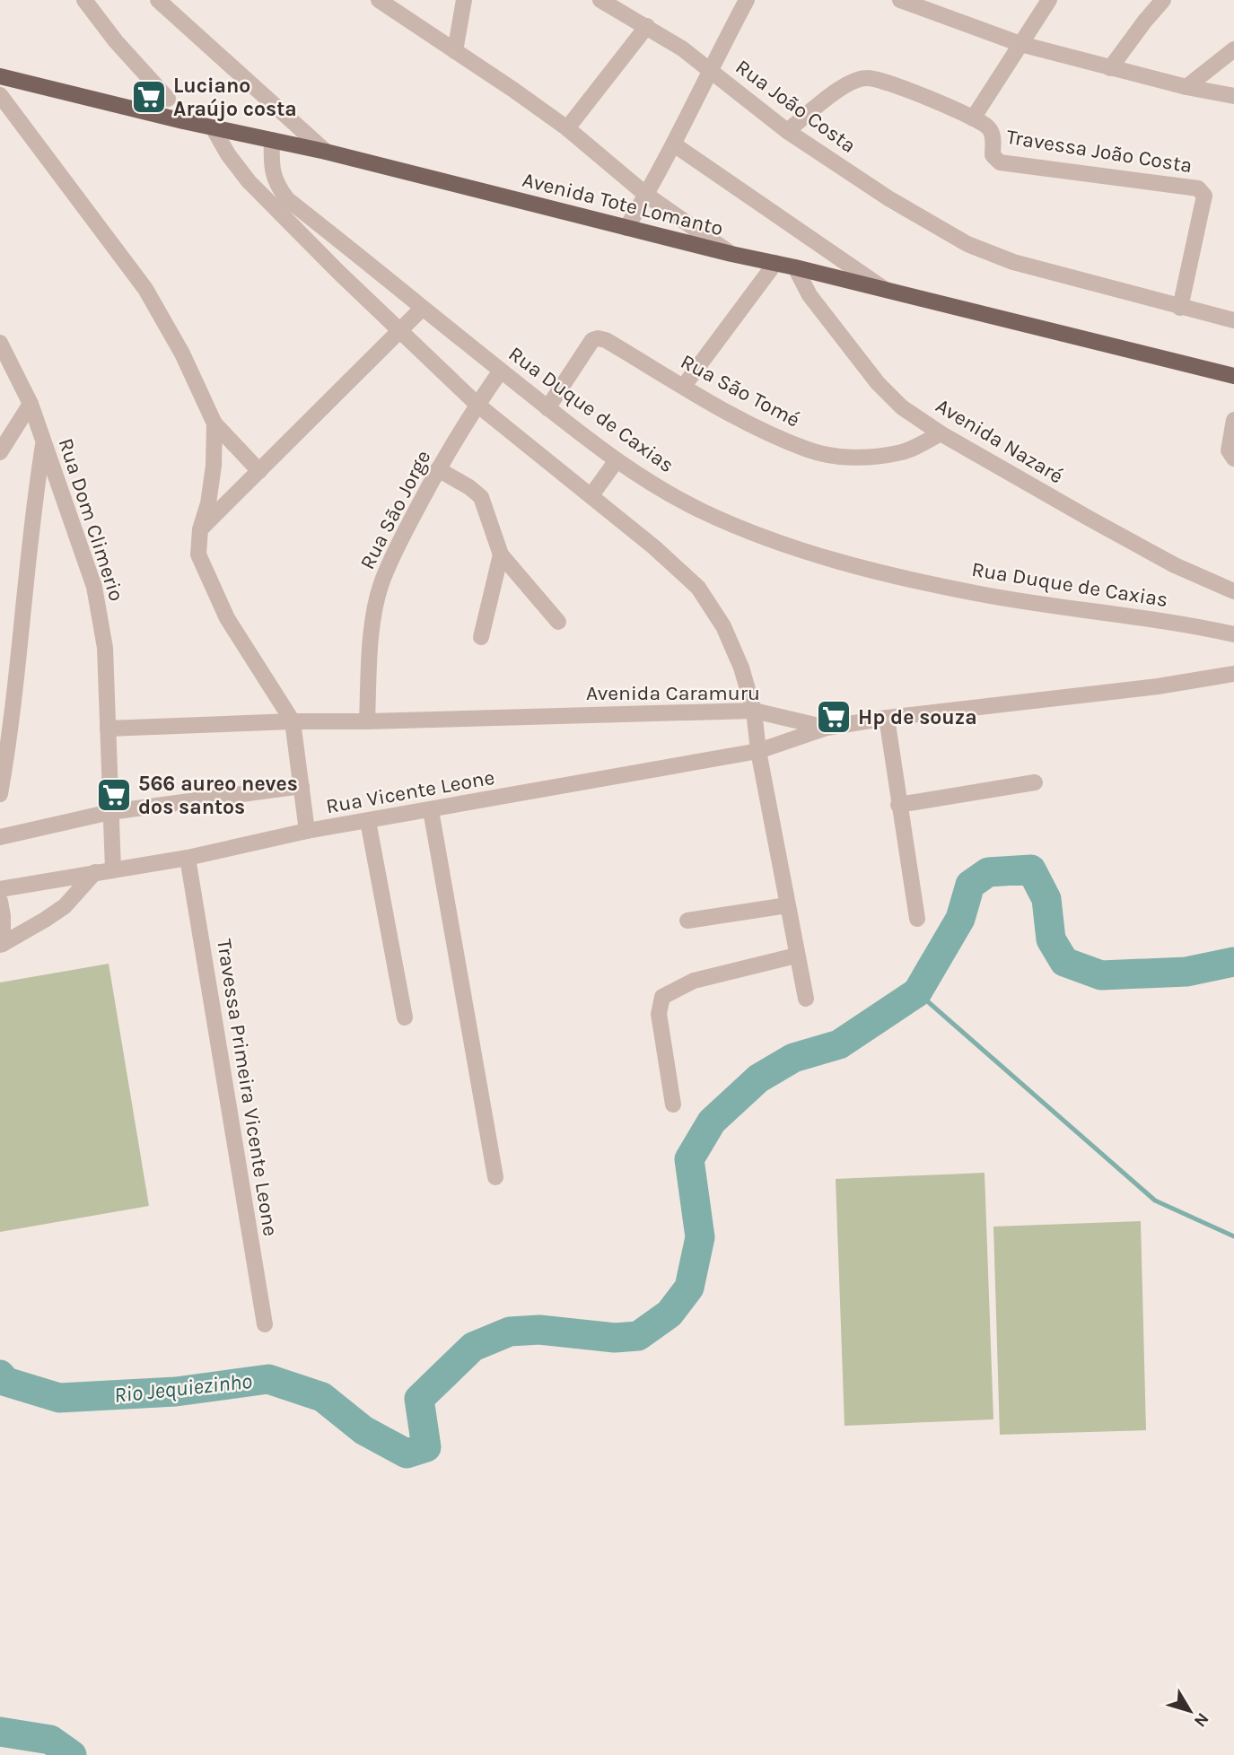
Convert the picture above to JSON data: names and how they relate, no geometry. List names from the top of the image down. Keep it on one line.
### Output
{"streets":{"main road":["Avenida Tote Lomanto"],"street":["Rua João Costa","Travessa João Costa","Rua São Tomé","Rua Duque de Caxias","Avenida Nazaré","Rua São Jorge","Rua Dom Climerio","Avenida Caramuru","Rua Vicente Leone","Travessa Primeira Vicente Leone"]},"crossings":[["Rua João Costa","Travessa João Costa"],["Avenida Tote Lomanto","Rua Duque de Caxias"],["Avenida Tote Lomanto","Avenida Nazaré"],["Rua São Tomé","Rua Duque de Caxias"],["Rua São Tomé","Avenida Nazaré"],["Rua Duque de Caxias","Rua São Jorge"],["Rua Duque de Caxias","Avenida Caramuru"],["Rua Duque de Caxias","Rua Vicente Leone"],["Rua São Jorge","Avenida Caramuru"],["Rua Dom Climerio","Avenida Caramuru"],["Rua Dom Climerio","Rua Vicente Leone"],["Avenida Caramuru","Rua Vicente Leone"],["Rua Vicente Leone","Travessa Primeira Vicente Leone"]],"water":["Rio Jequiezinho"],"places":{"supermarket":["Luciano Araújo costa","Hp de souza","566 aureo neves dos santos"]},"north":"bottom right"}
